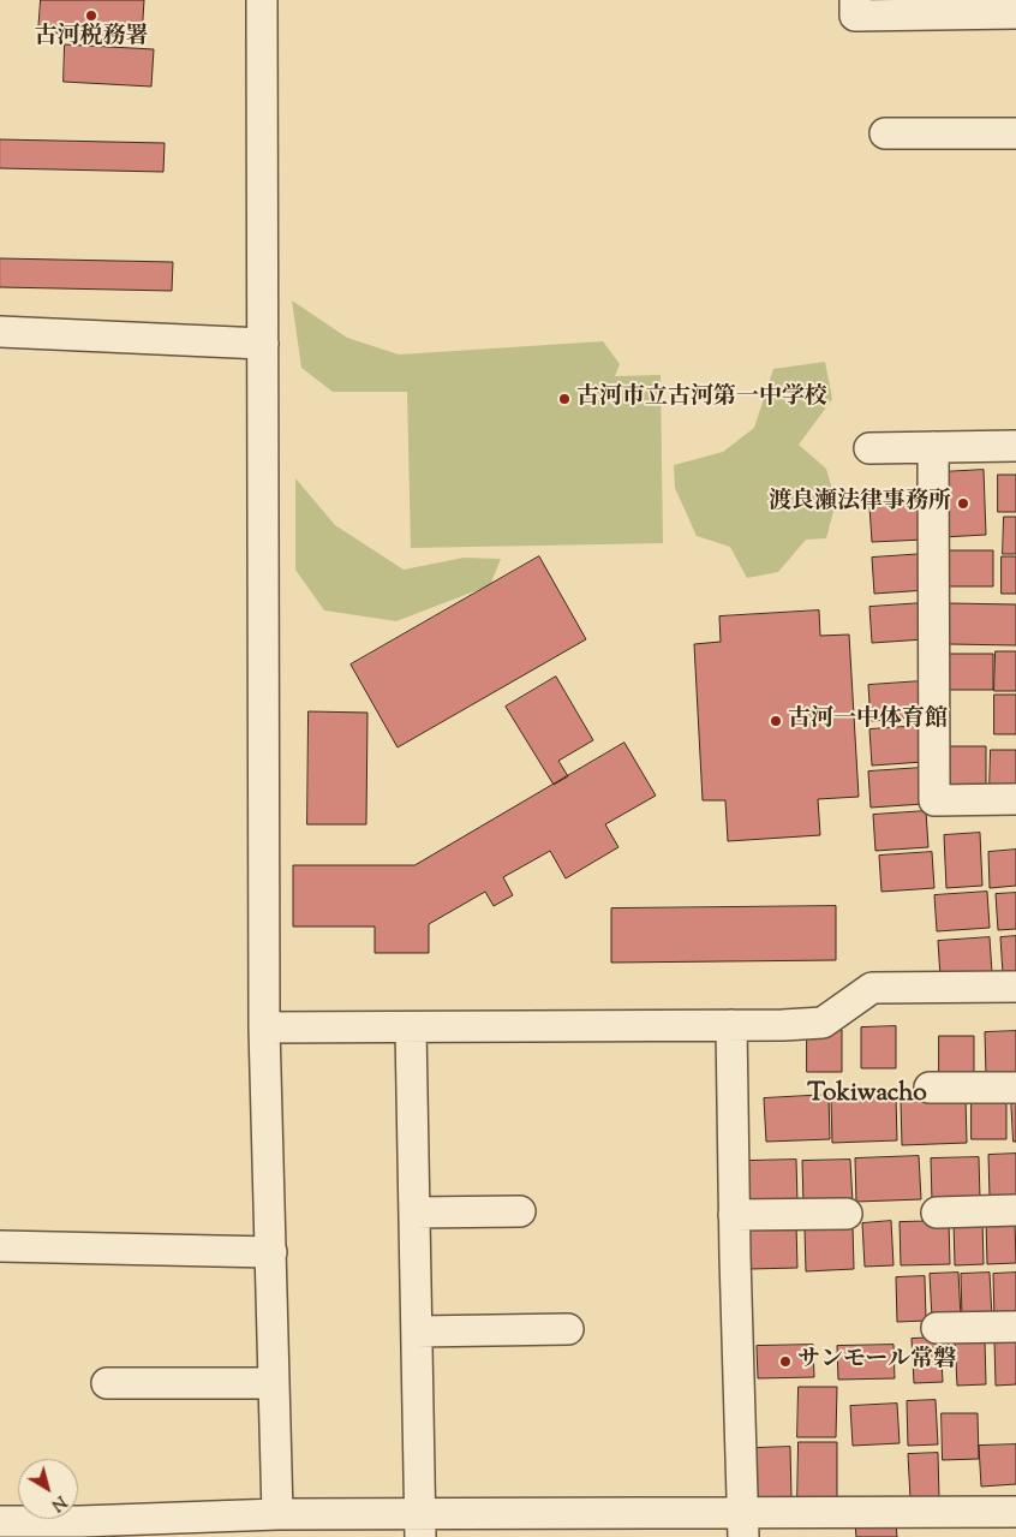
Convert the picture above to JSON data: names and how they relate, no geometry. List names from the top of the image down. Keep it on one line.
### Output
{"districts":["Tokiwacho"],"places":["古河税務署","古河市立古河第一中学校","渡良瀬法律事務所","古河一中体育館","サンモール常磐"],"north":"bottom right"}
